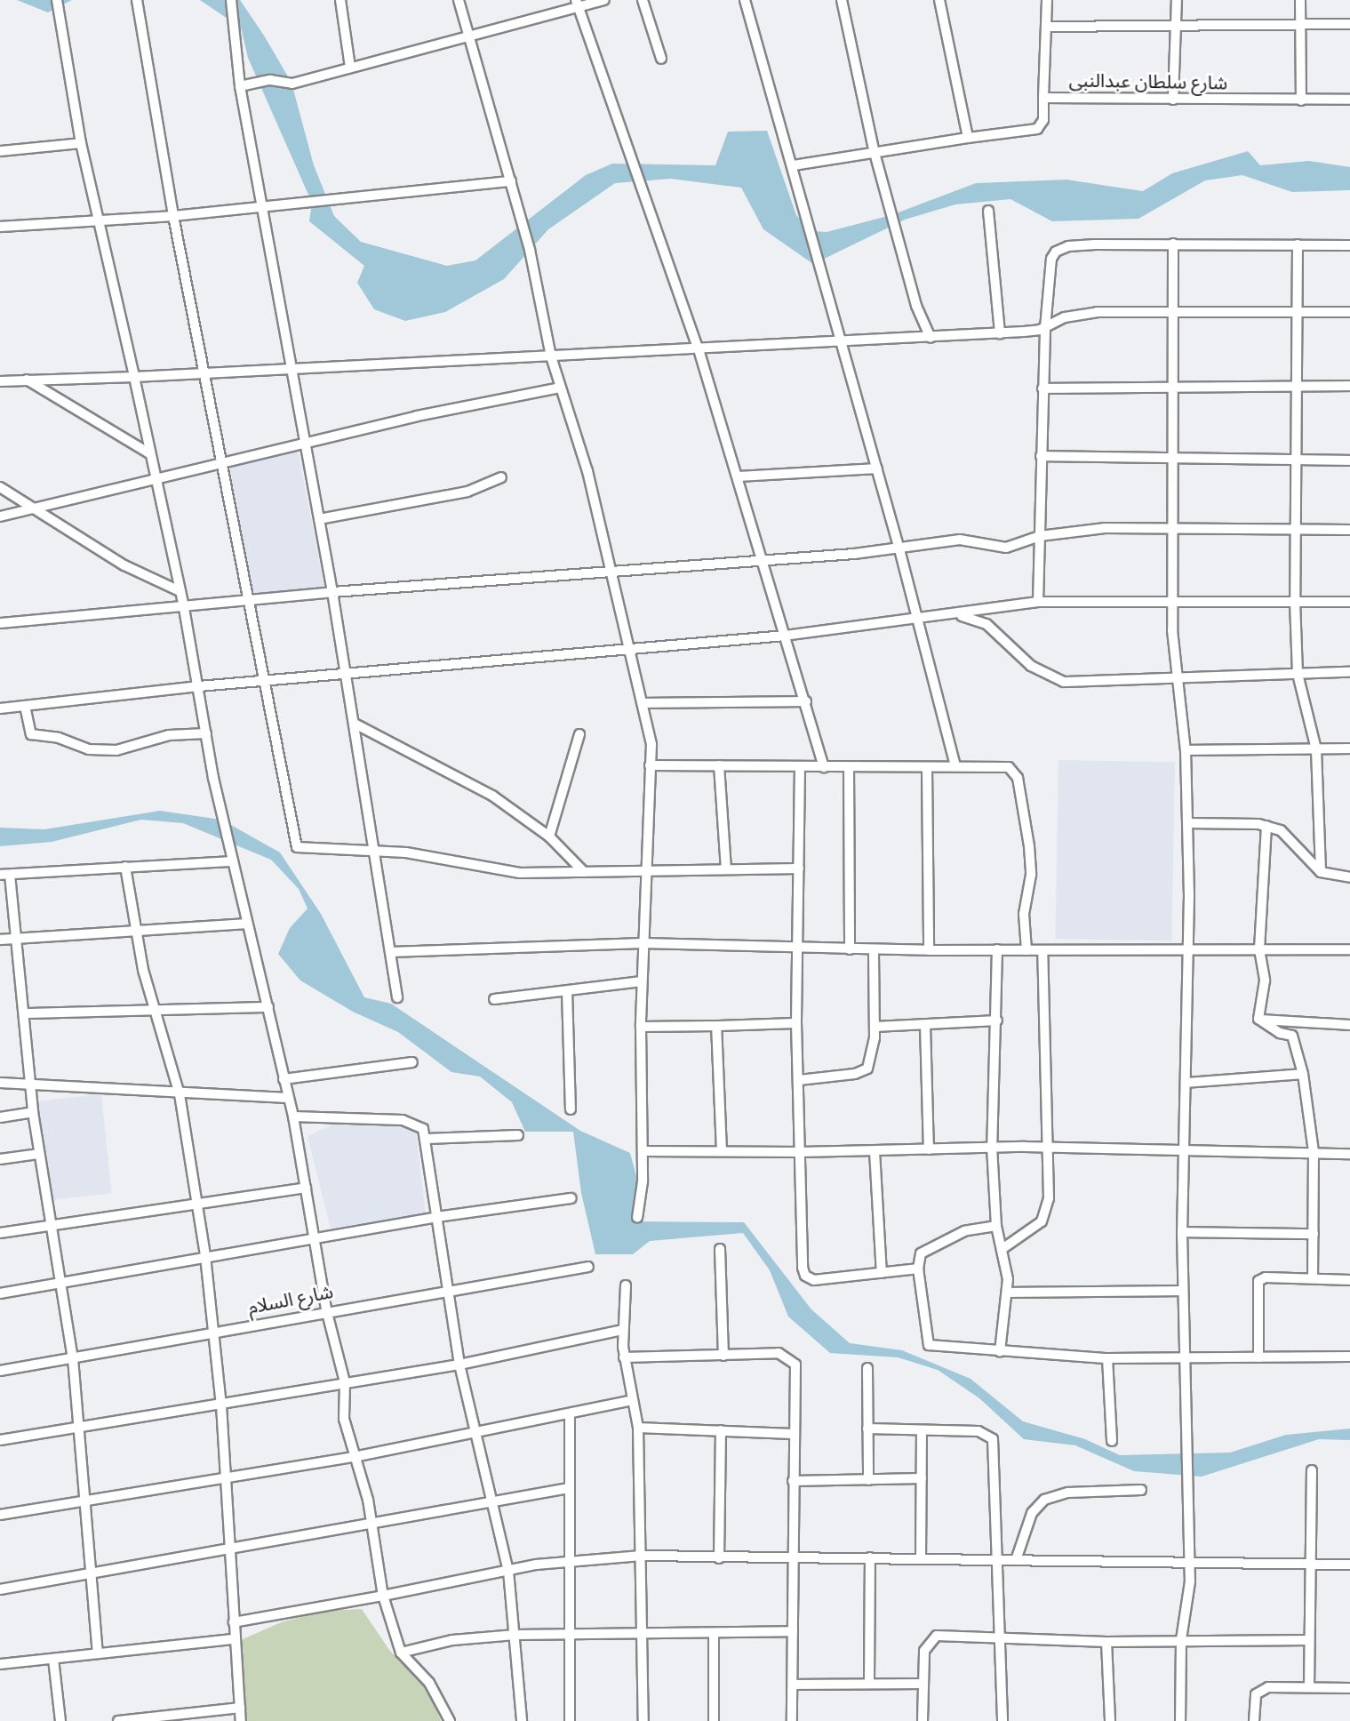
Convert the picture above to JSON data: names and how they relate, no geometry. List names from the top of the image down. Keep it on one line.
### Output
{"streets":{"street":["شارع سلطان عبدالنبى","شارع السلام"]}}
